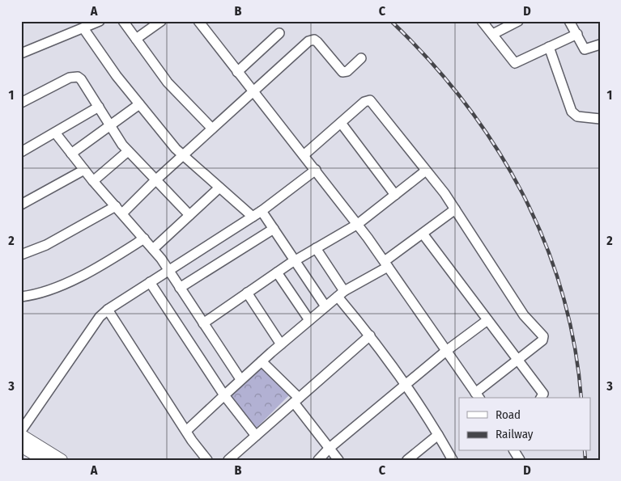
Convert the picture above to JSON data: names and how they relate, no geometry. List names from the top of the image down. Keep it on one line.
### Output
{"legend":["Road","Railway"],"grid":{"columns":["A","B","C","D"],"rows":["1","2","3"]}}
